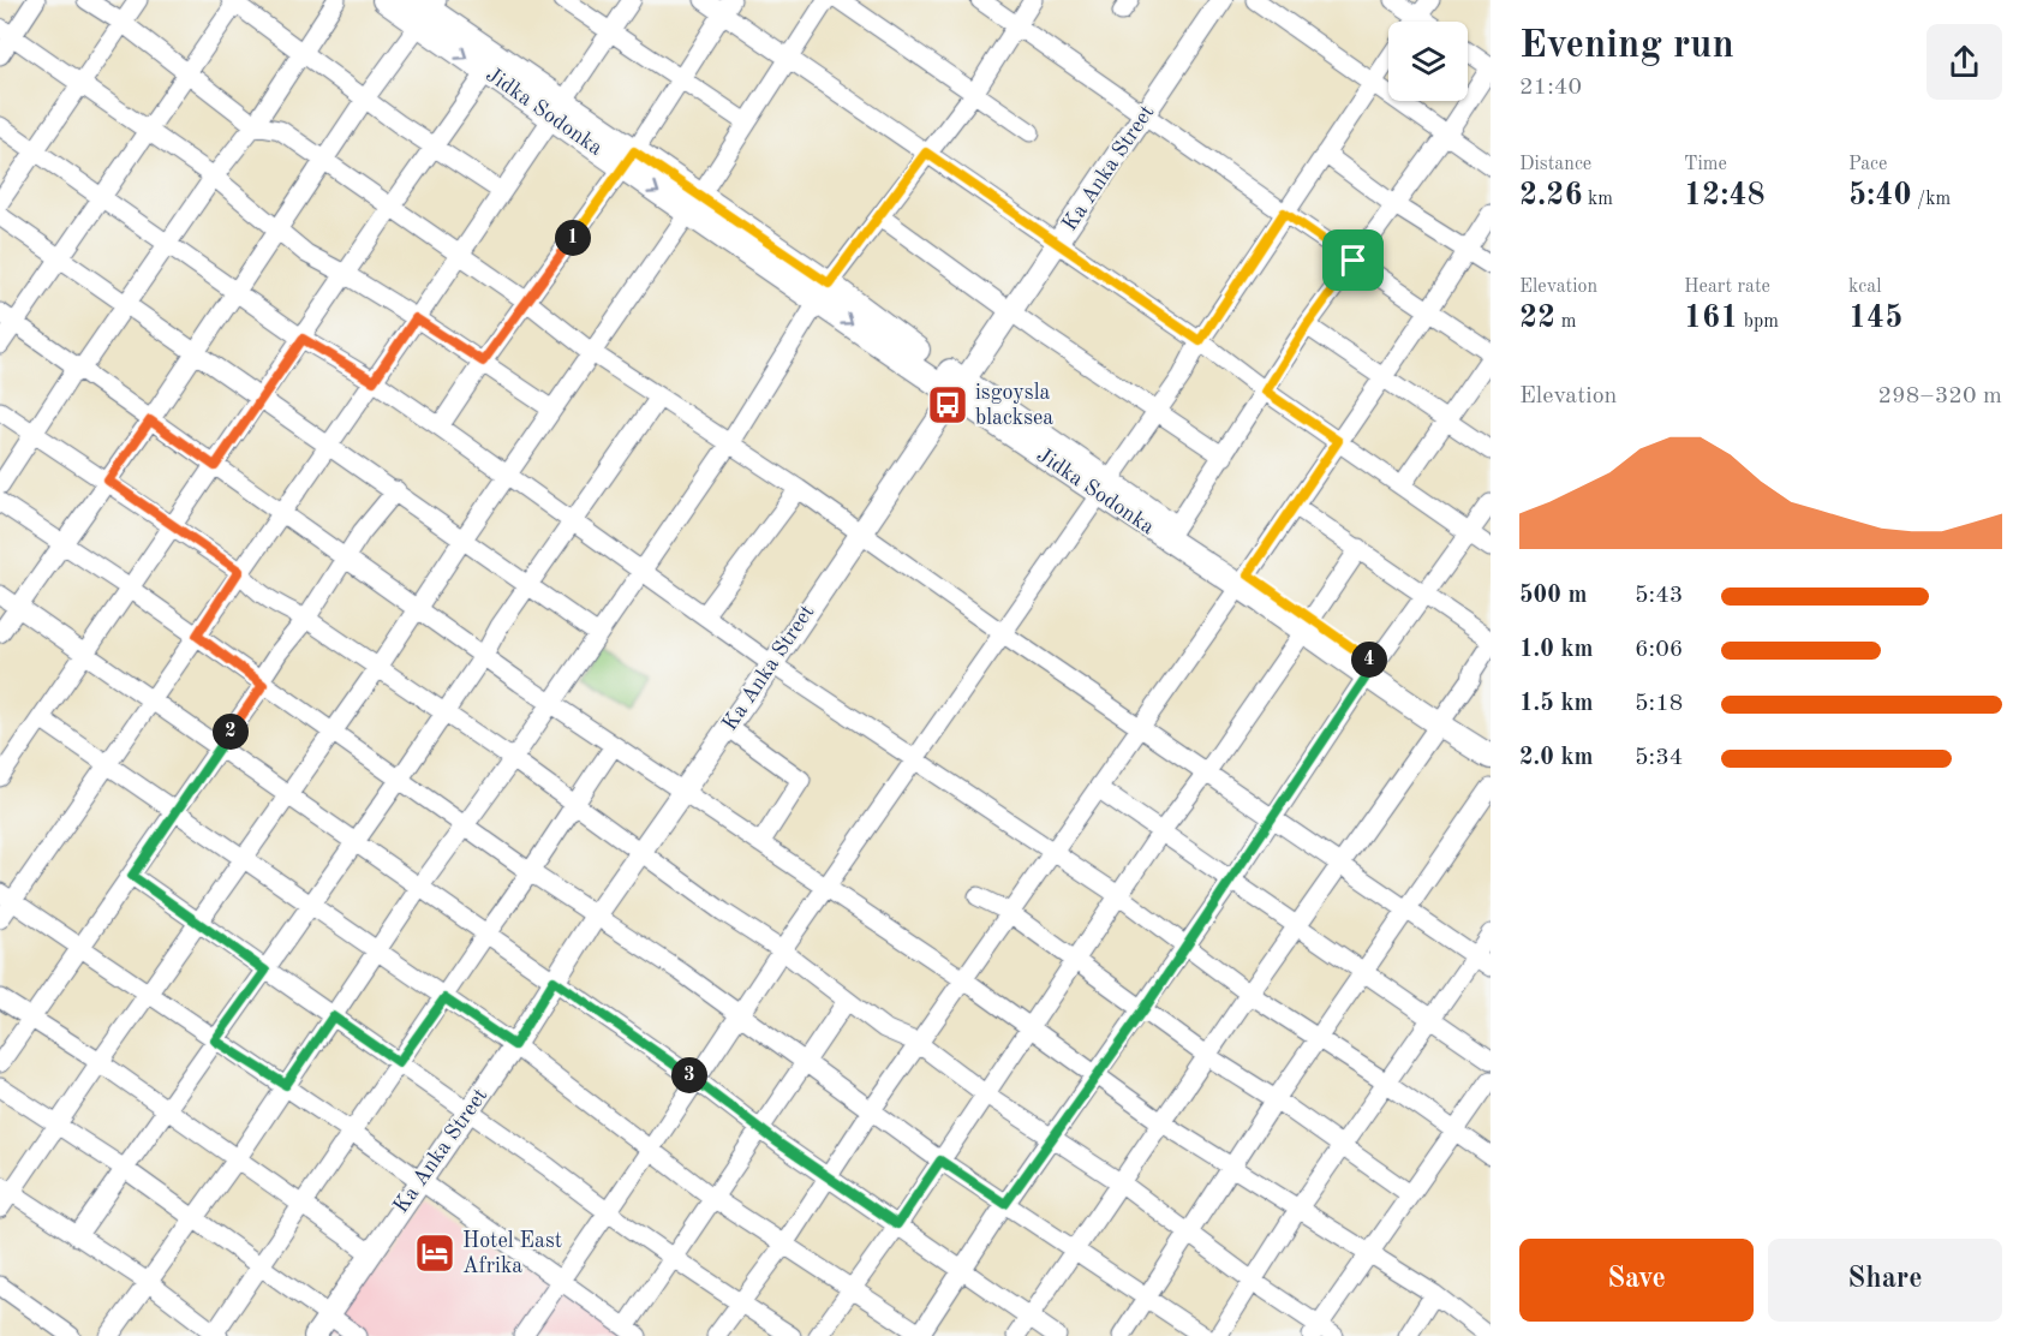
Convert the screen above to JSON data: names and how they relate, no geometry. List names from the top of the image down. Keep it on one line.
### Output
{"streets":{"main road":["Jidka Sodonka"],"street":["Ka Anka Street"]},"crossings":[["Jidka Sodonka","Ka Anka Street"]],"places":{"bus stop":["isgoysla blacksea"],"hotel":["Hotel East Afrika"]},"page":{"heading":["Evening run","21:40"],"stats":[["Distance","2.26 km"],["Time","12:48"],["Pace","5:40 /km"],["Elevation","22 m"],["Heart rate","161 bpm"],["kcal","145"]],"pins":["1","4","2","3"],"chart":["Elevation","298–320 m"],"list":[{"name":"500 m","note":"5:43"},{"name":"1.0 km","note":"6:06"},{"name":"1.5 km","note":"5:18"},{"name":"2.0 km","note":"5:34"}],"buttons":["Save","Share"]}}
